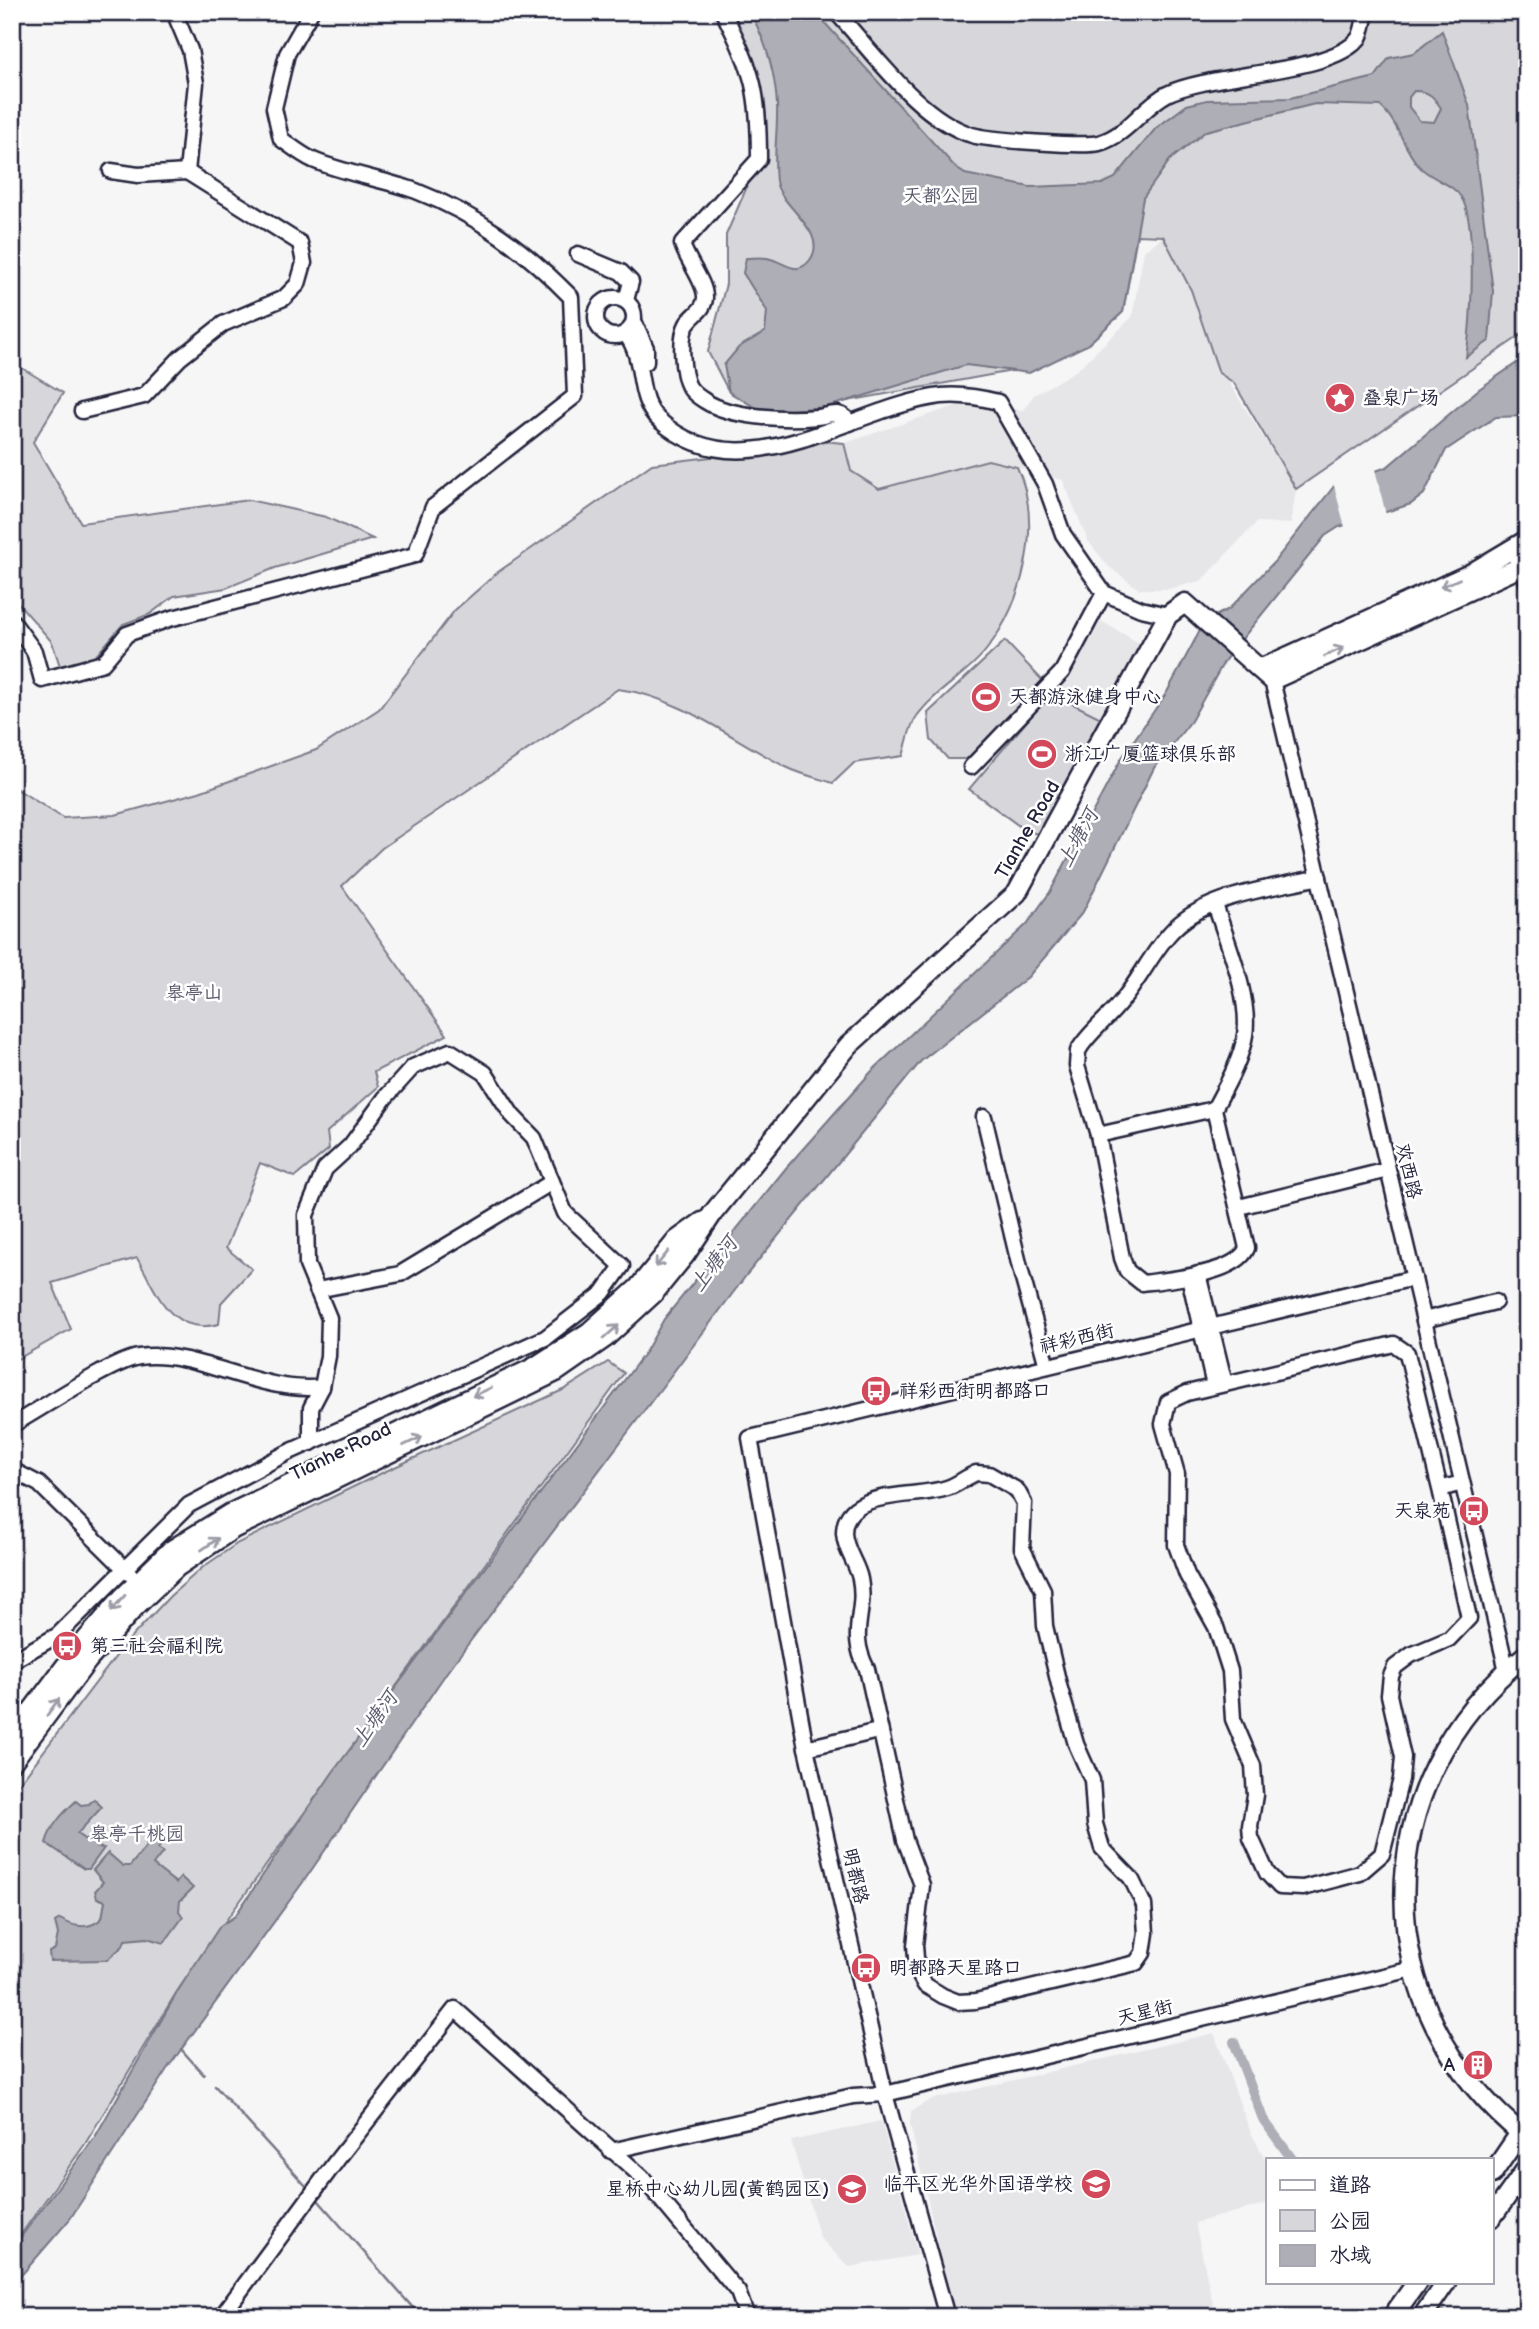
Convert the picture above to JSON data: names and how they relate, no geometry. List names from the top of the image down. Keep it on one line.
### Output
{"streets":{"main road":["Tianhe Road"],"street":["欢西路","祥彩西街","明都路","天星街"]},"crossings":[["欢西路","祥彩西街"],["祥彩西街","明都路"],["明都路","天星街"]],"water":["上塘河"],"parks":["天都公园","皋亭山","皋亭千桃园"],"places":{"place":["叠泉广场"],"sports":["天都游泳健身中心","浙江广厦篮球俱乐部"],"bus stop":["祥彩西街明都路口","天泉苑","第三社会福利院","明都路天星路口"],"building":["A"],"school or university":["临平区光华外国语学校","星桥中心幼儿园(黄鹤园区)"]},"legend":["道路","公园","水域"]}
